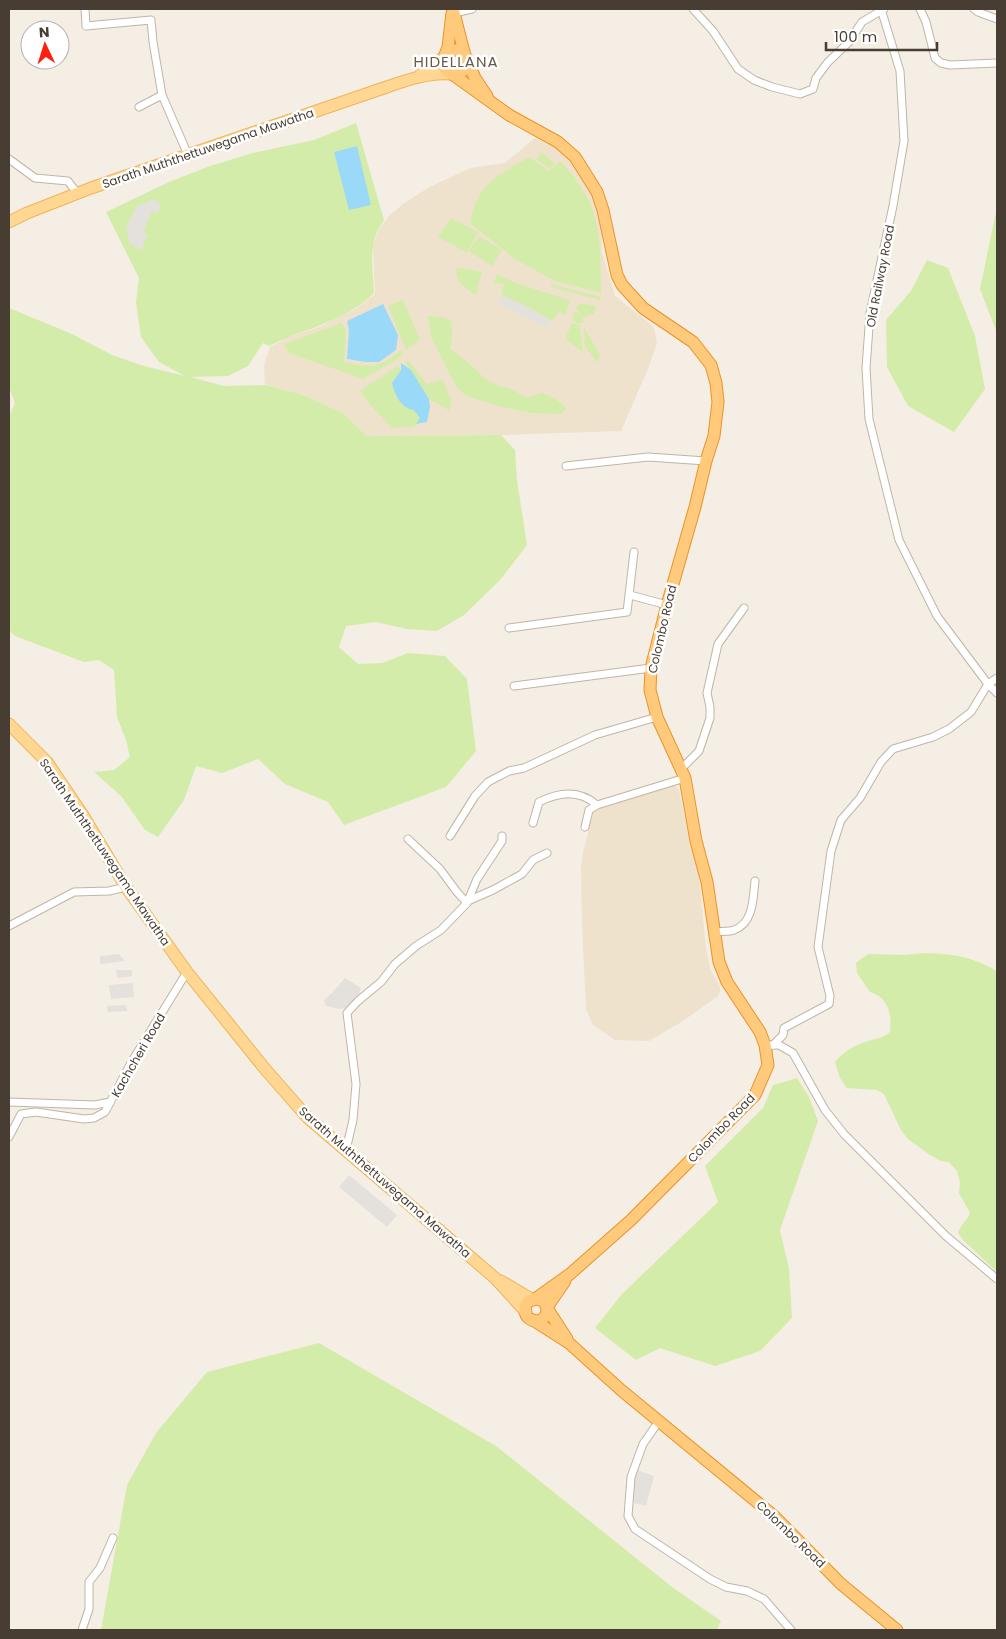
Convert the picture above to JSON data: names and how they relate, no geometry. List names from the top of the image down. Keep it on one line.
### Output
{"streets":{"highway":["Colombo Road"],"main road":["Sarath Muththettuwegama Mawatha"],"street":["Old Railway Road","Kachcheri Road"]},"crossings":[["Sarath Muththettuwegama Mawatha","Kachcheri Road"]],"districts":["HIDELLANA"],"scale_bar":"100 m","north":"top"}
